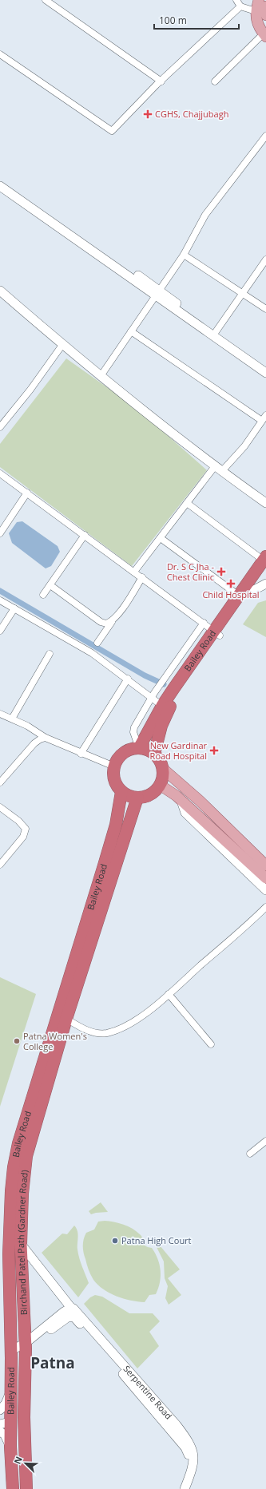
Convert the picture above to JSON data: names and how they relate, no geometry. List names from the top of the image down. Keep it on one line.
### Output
{"streets":{"highway":["Bailey Road","Birchand Patel Path (Gardner Road)"],"street":["Serpentine Road"]},"crossings":[["Bailey Road","Birchand Patel Path (Gardner Road)"],["Birchand Patel Path (Gardner Road)","Serpentine Road"]],"districts":["Patna"],"places":{"health":["CGHS, Chajjubagh","Dr. S C Jha - Chest Clinic","Child Hospital","New Gardinar Road Hospital"],"other":["Patna Women's College","Patna High Court"]},"scale_bar":"100 m","north":"top left"}
